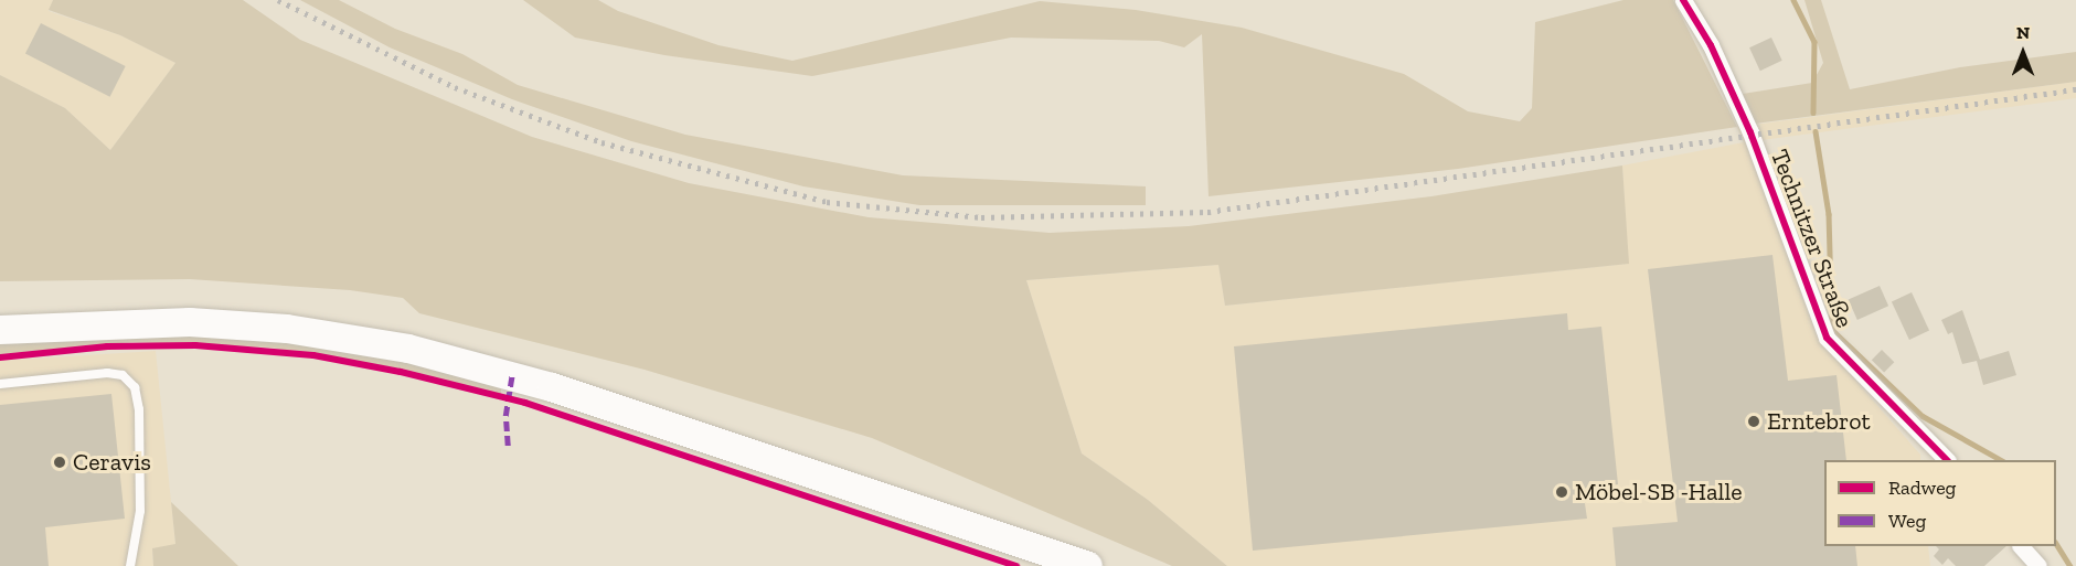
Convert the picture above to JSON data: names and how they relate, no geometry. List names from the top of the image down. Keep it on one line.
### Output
{"streets":{"street":["Technitzer Straße"]},"places":["Erntebrot","Ceravis","Möbel-SB -Halle"],"legend":["Radweg","Weg"],"north":"top"}
